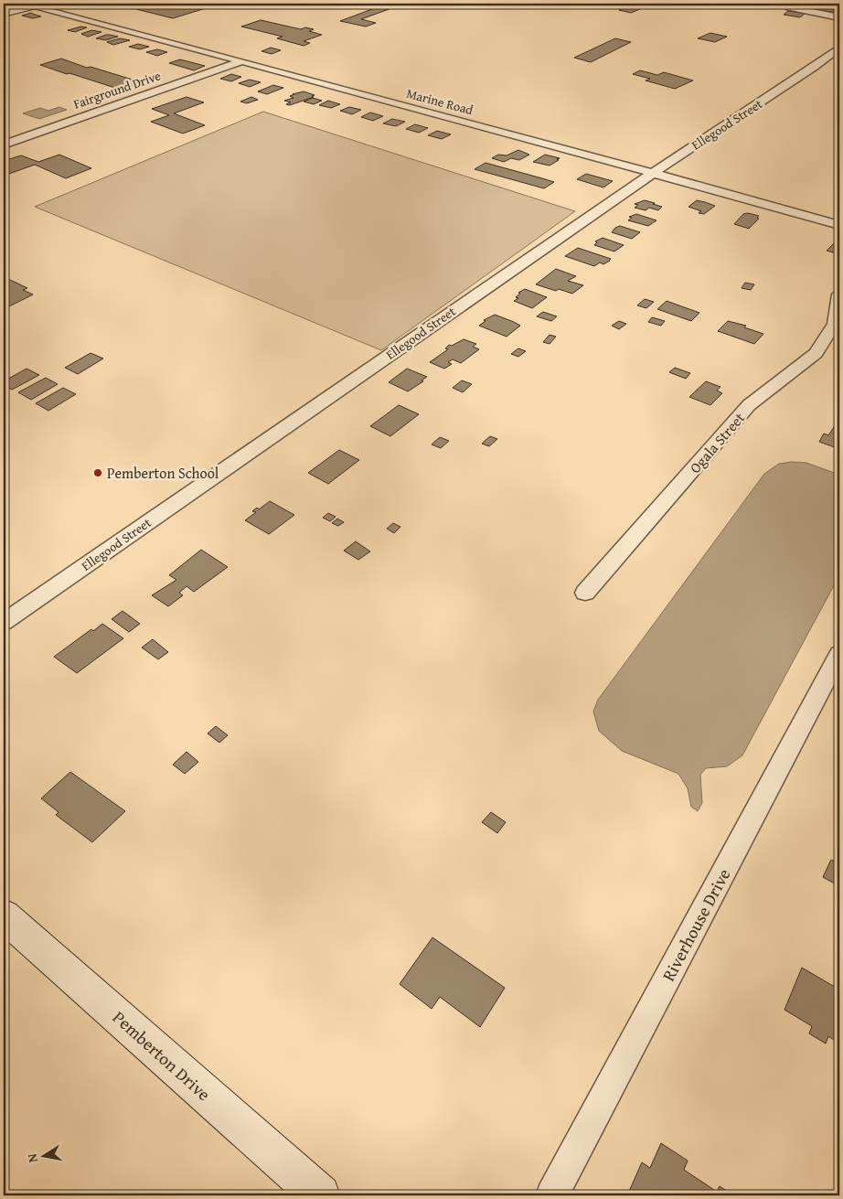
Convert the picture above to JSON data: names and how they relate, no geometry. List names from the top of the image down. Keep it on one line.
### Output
{"streets":{"street":["Fairground Drive","Marine Road","Ellegood Street","Ogala Street","Riverhouse Drive","Pemberton Drive"]},"crossings":[["Fairground Drive","Marine Road"],["Marine Road","Ellegood Street"]],"places":["Pemberton School"],"north":"left"}
